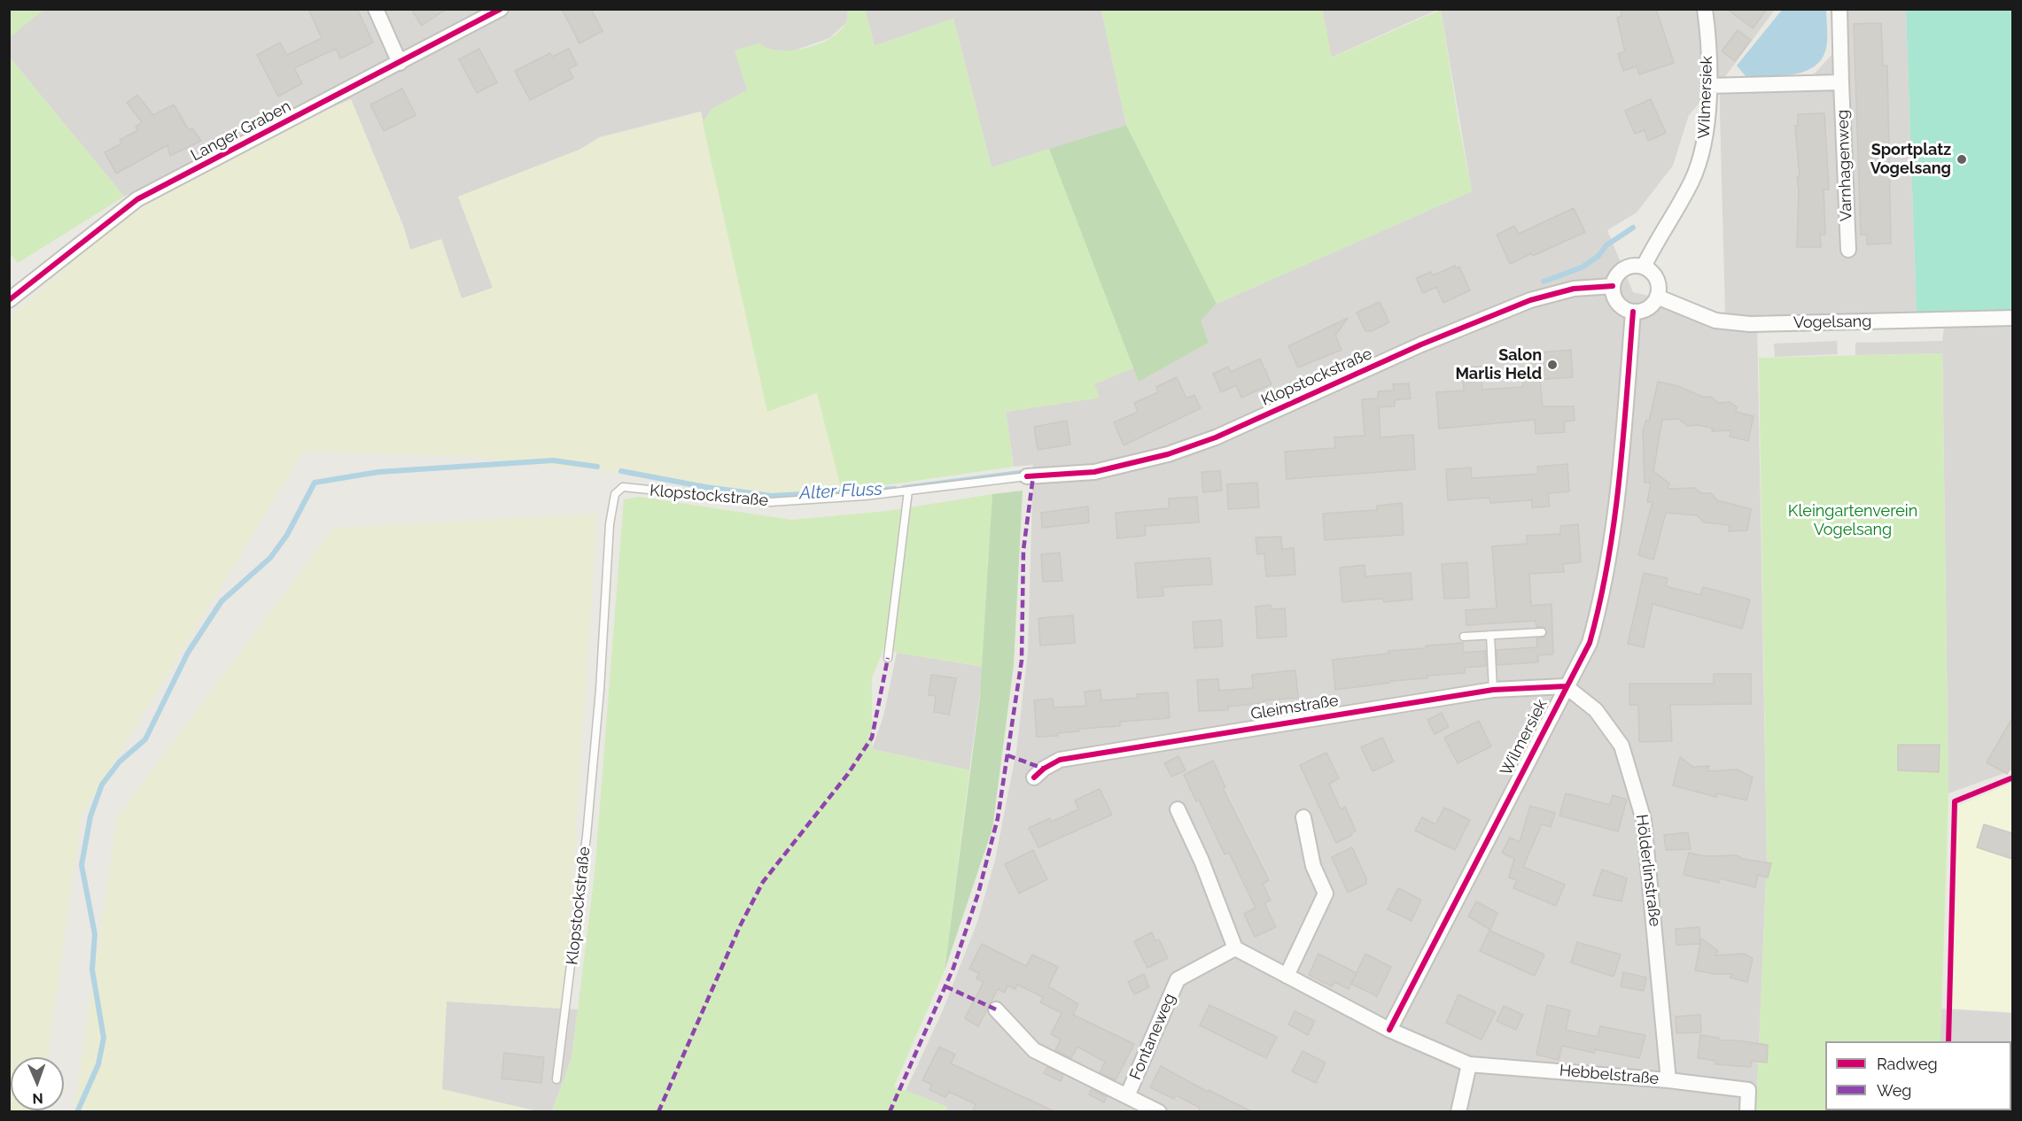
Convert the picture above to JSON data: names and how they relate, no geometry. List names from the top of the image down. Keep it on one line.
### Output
{"streets":{"street":["Wilmersiek","Langer Graben","Varnhagenweg","Vogelsang","Klopstockstraße","Gleimstraße","Hölderlinstraße","Fontaneweg","Hebbelstraße"]},"crossings":[["Wilmersiek","Vogelsang"],["Wilmersiek","Klopstockstraße"],["Wilmersiek","Gleimstraße"],["Wilmersiek","Hölderlinstraße"],["Wilmersiek","Hebbelstraße"],["Vogelsang","Klopstockstraße"],["Gleimstraße","Hölderlinstraße"],["Hölderlinstraße","Hebbelstraße"]],"water":["Alter Fluss"],"parks":["Kleingartenverein Vogelsang"],"places":["Sportplatz Vogelsang","Salon Marlis Held"],"legend":["Radweg","Weg"],"north":"bottom"}
